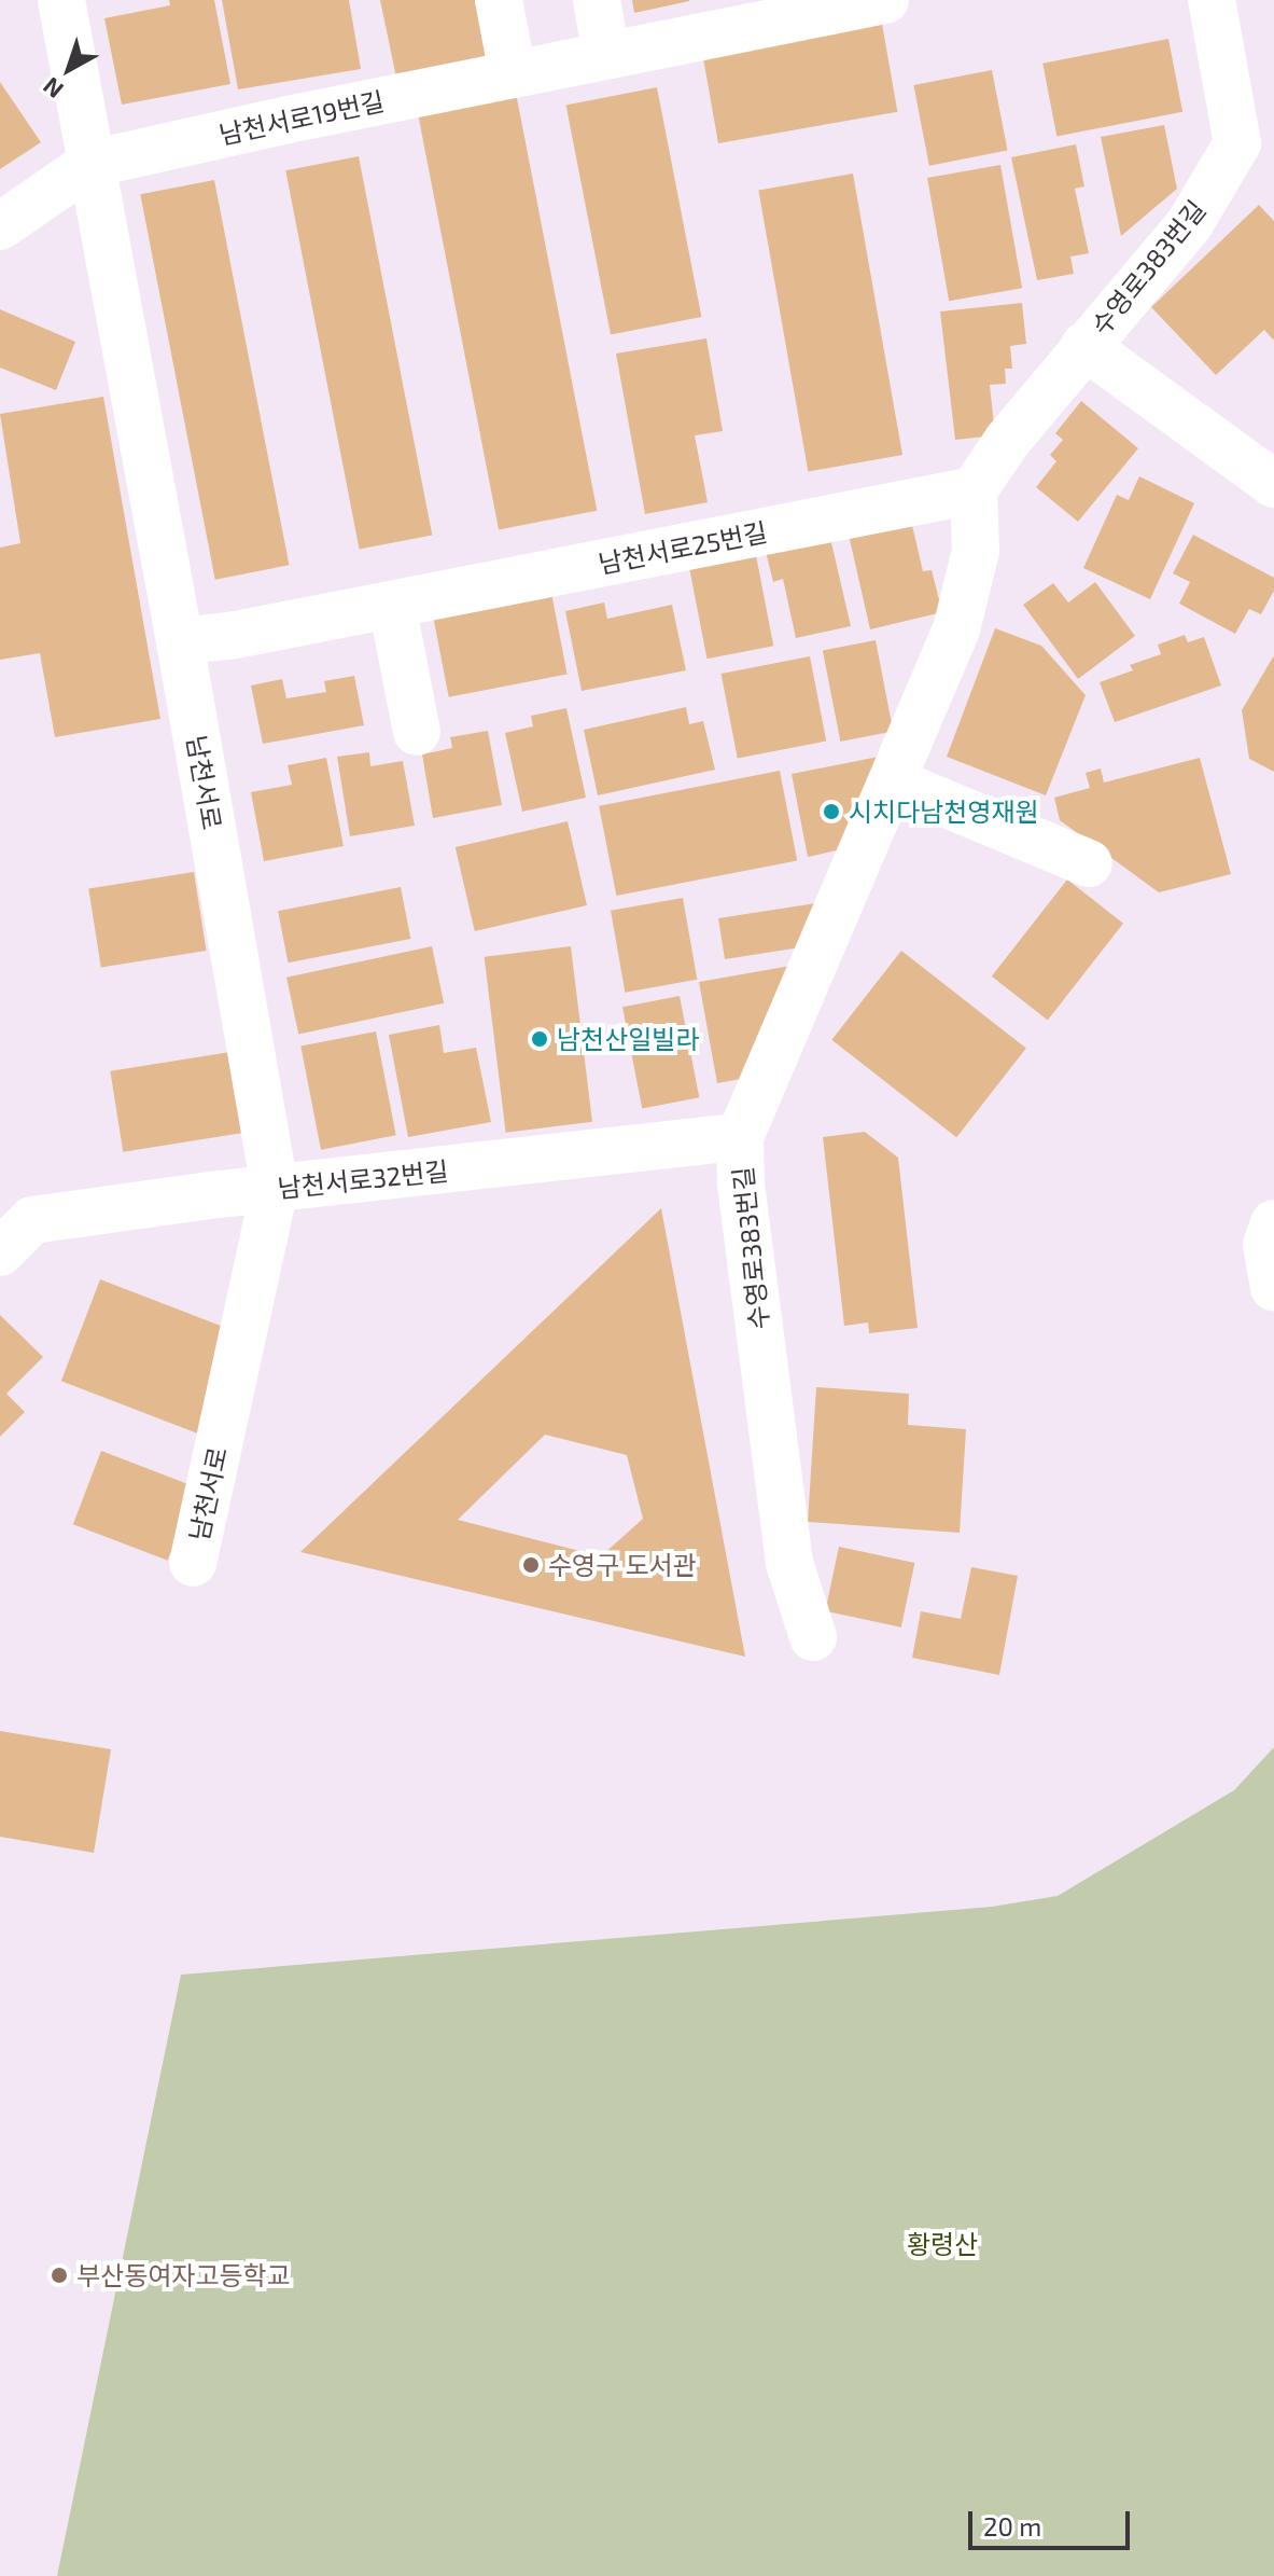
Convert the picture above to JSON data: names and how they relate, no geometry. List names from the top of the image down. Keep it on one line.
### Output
{"streets":{"street":["남천서로19번길","수영로383번길","남천서로25번길","남천서로","남천서로32번길"]},"crossings":[["남천서로19번길","남천서로"],["수영로383번길","남천서로25번길"],["수영로383번길","남천서로32번길"],["남천서로25번길","남천서로"],["남천서로","남천서로32번길"]],"parks":["황령산"],"places":["시치다남천영재원","남천산일빌라","수영구 도서관","부산동여자고등학교"],"scale_bar":"20 m","north":"bottom left"}
